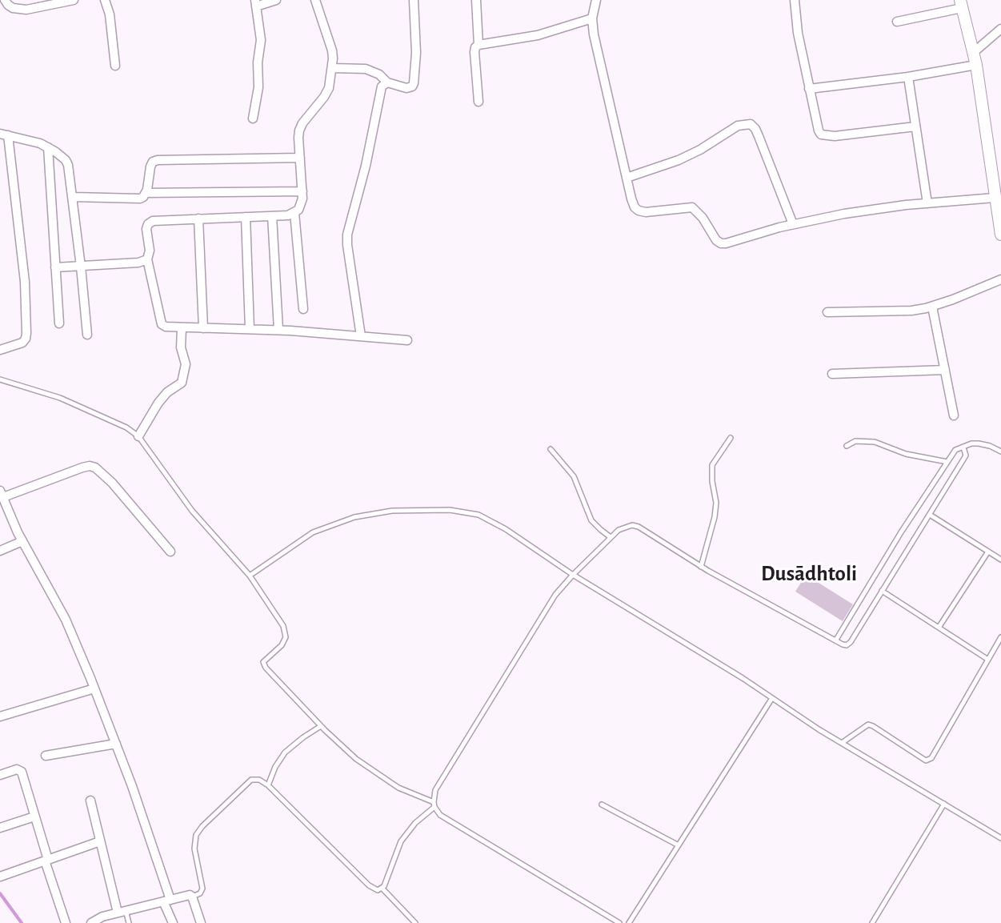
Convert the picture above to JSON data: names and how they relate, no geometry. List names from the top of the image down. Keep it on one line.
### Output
{"districts":["Dusādhtoli"]}
